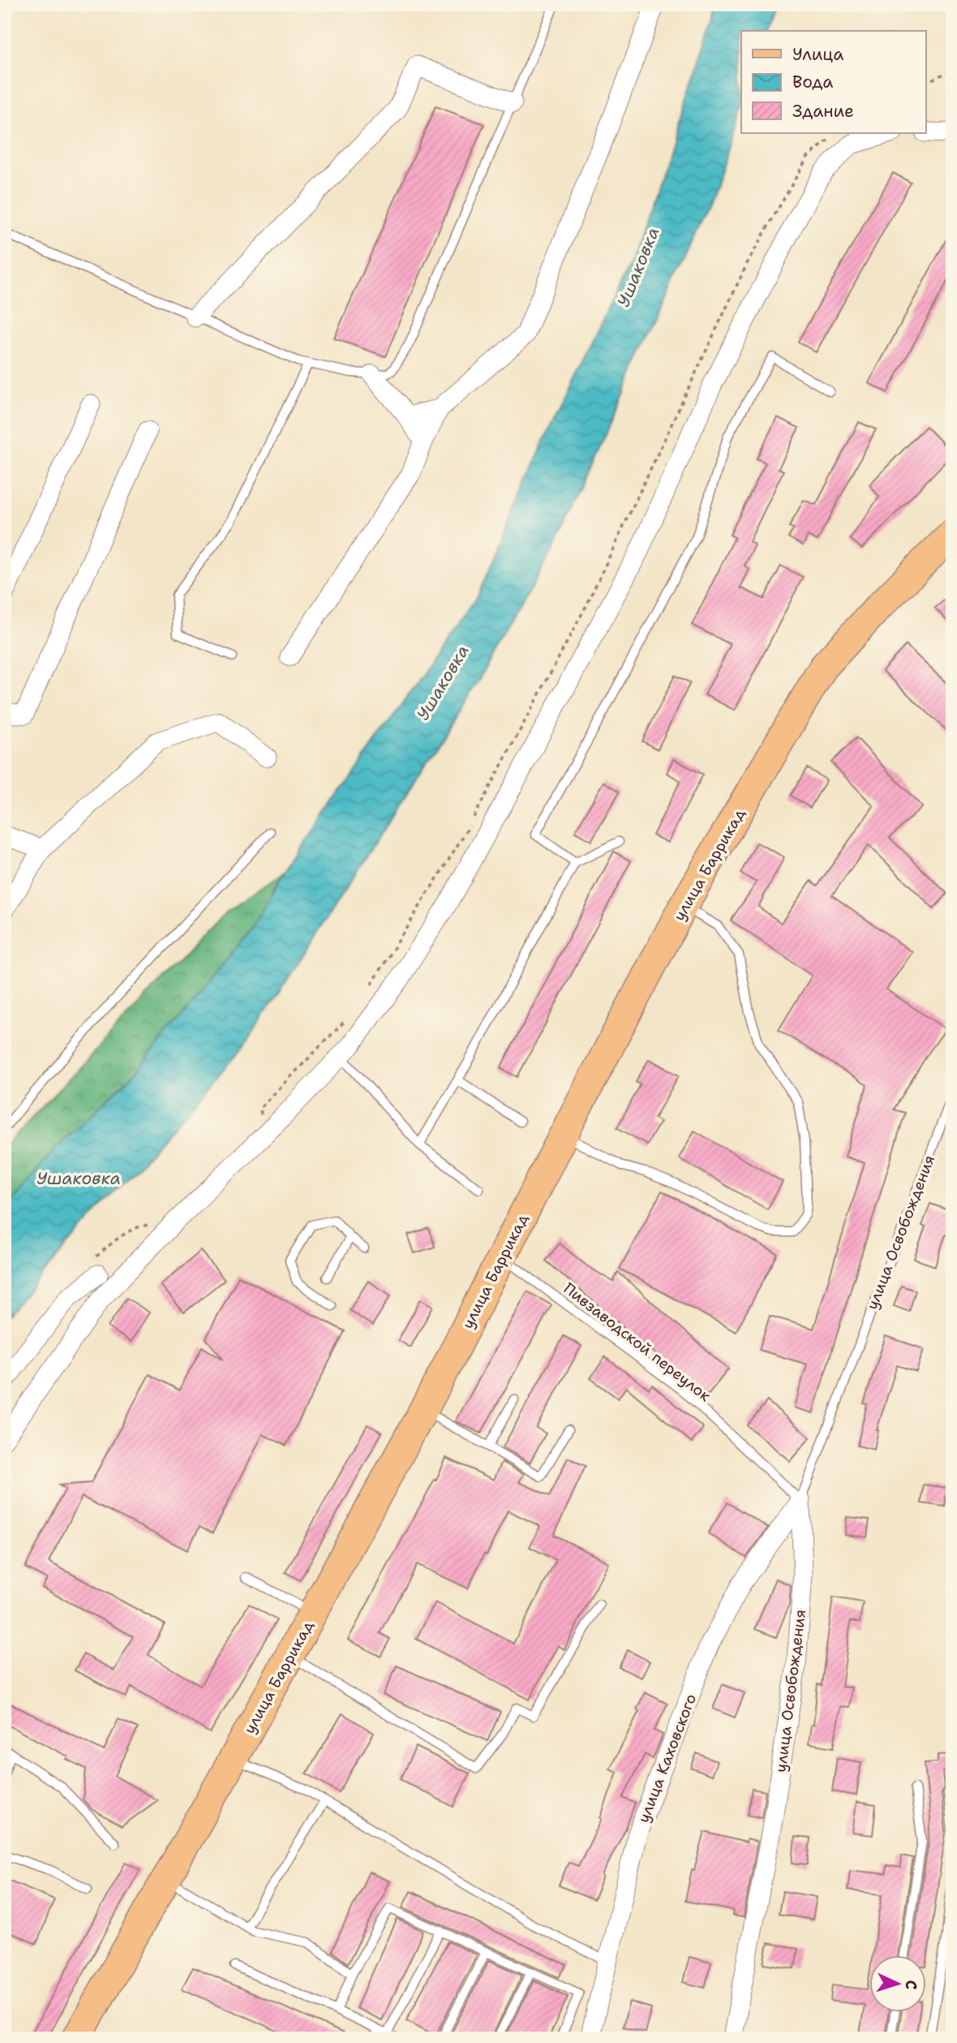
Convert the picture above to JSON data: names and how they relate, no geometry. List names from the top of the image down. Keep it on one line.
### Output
{"streets":{"main road":["улица Баррикад"],"street":["улица Освобождения","улица Каховского"],"lane":["Пивзаводской переулок"]},"crossings":[["улица Баррикад","Пивзаводской переулок"],["улица Освобождения","Пивзаводской переулок"],["улица Освобождения","улица Каховского"],["Пивзаводской переулок","улица Каховского"]],"water":["Ушаковка"],"legend":["Улица","Вода","Здание"],"north":"right"}
